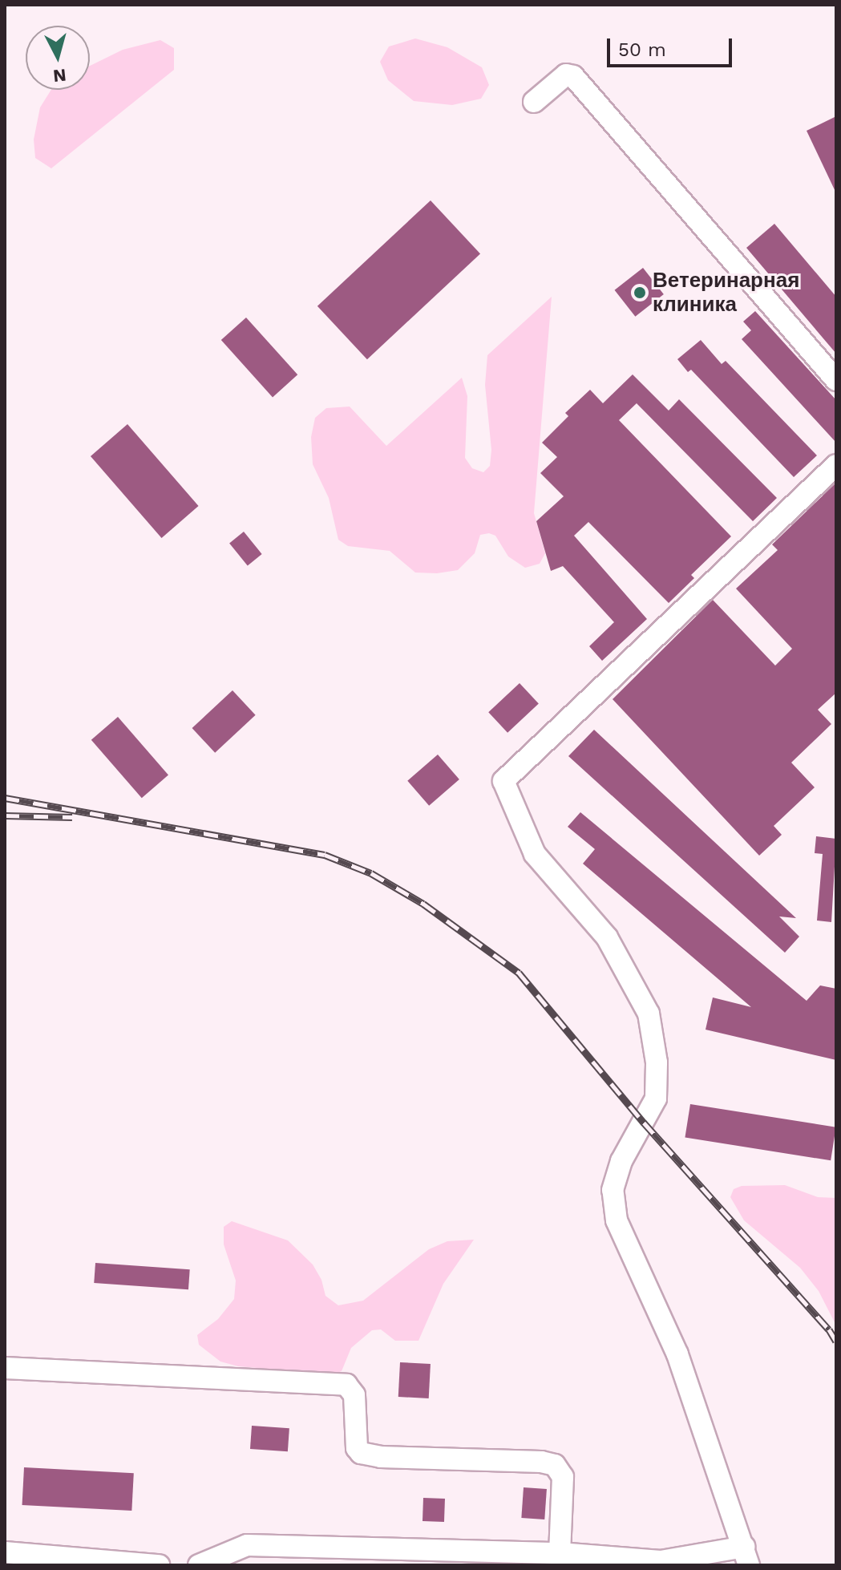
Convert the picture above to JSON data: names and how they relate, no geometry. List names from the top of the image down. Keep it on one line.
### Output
{"places":["Ветеринарная клиника"],"scale_bar":"50 m","north":"bottom"}
